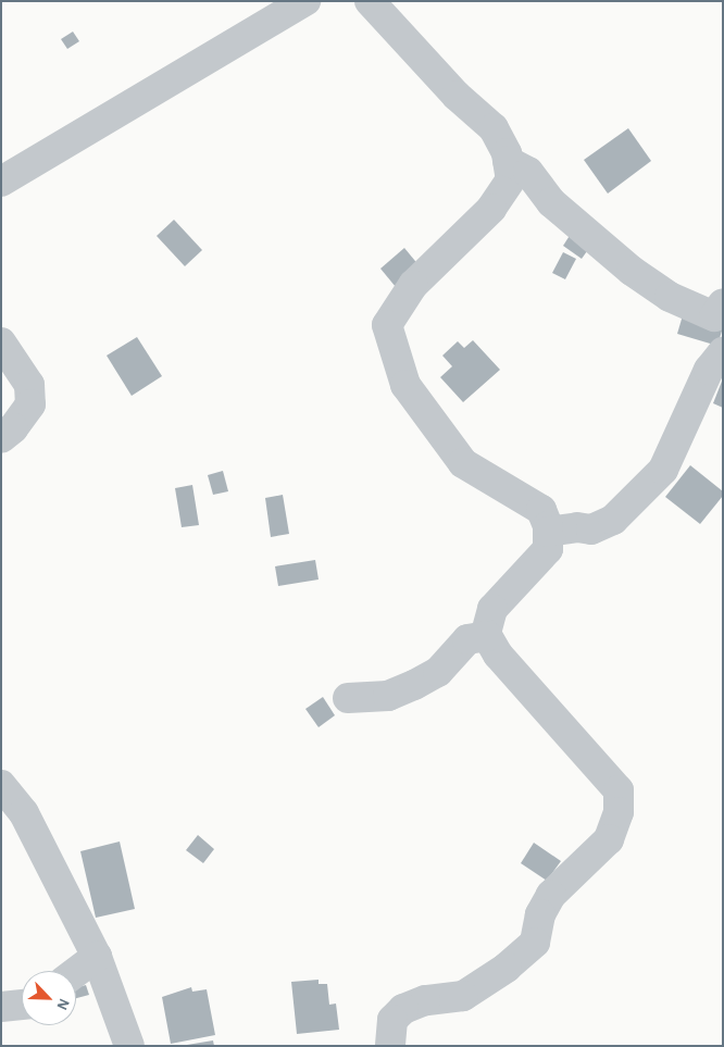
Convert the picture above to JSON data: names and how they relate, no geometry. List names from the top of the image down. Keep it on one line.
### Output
{"north":"bottom right"}
